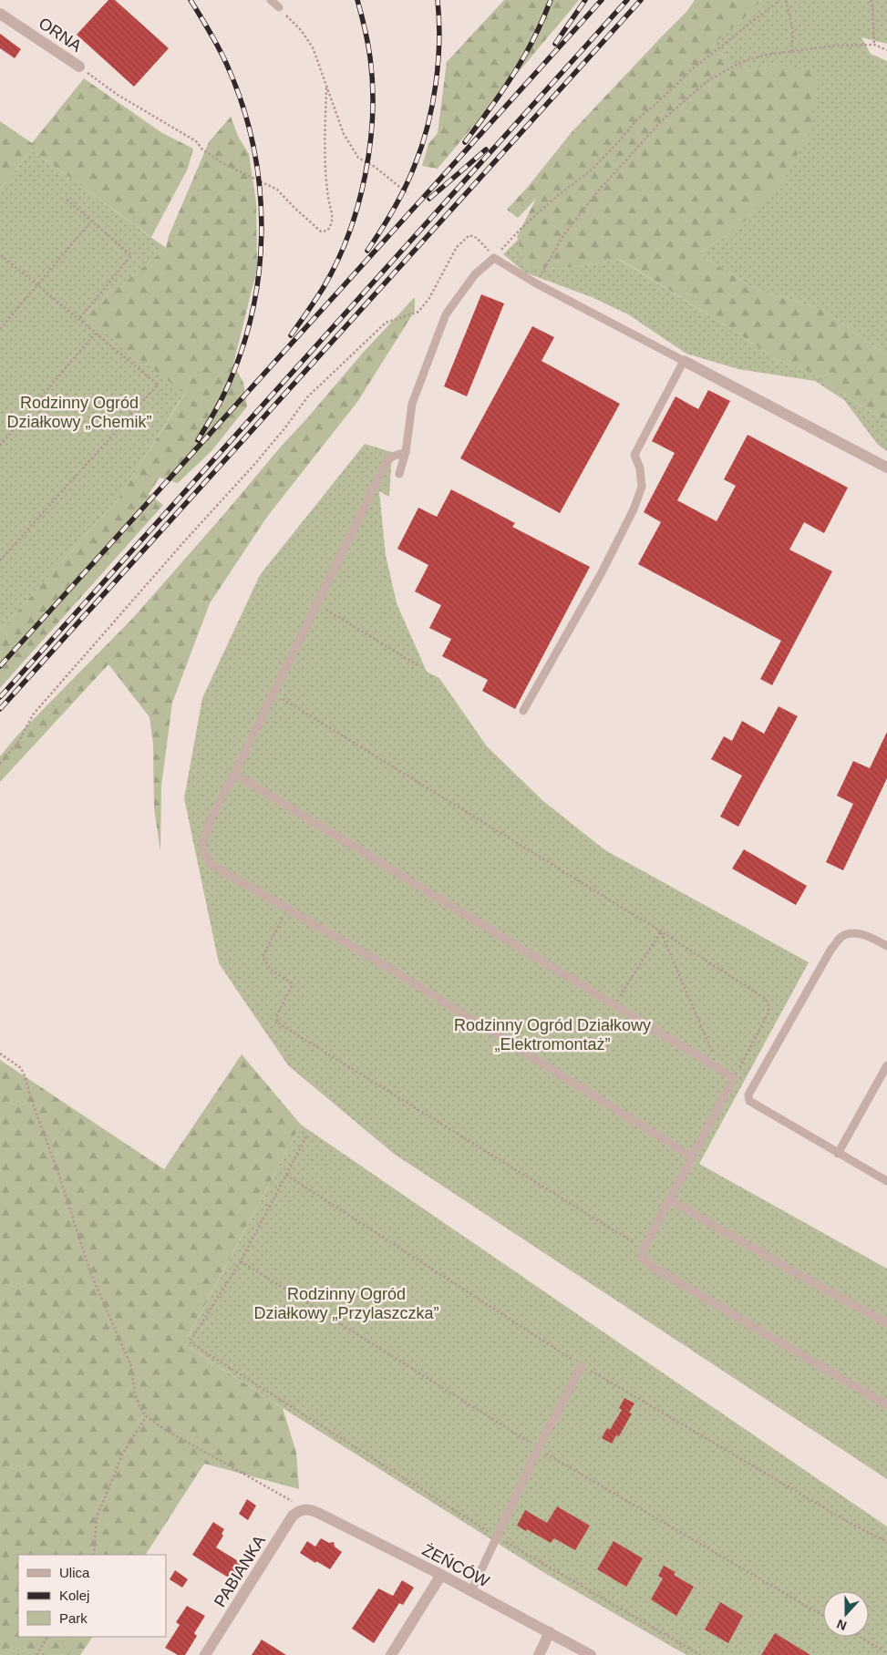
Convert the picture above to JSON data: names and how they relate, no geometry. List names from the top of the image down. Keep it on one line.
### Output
{"streets":{"street":["ORNA","ŻEŃCÓW","PABIANKA"]},"crossings":[["ŻEŃCÓW","PABIANKA"]],"parks":["Rodzinny Ogród Działkowy „Chemik”","Rodzinny Ogród Działkowy „Elektromontaż”","Rodzinny Ogród Działkowy „Przylaszczka”"],"legend":["Ulica","Kolej","Park"],"north":"bottom"}
